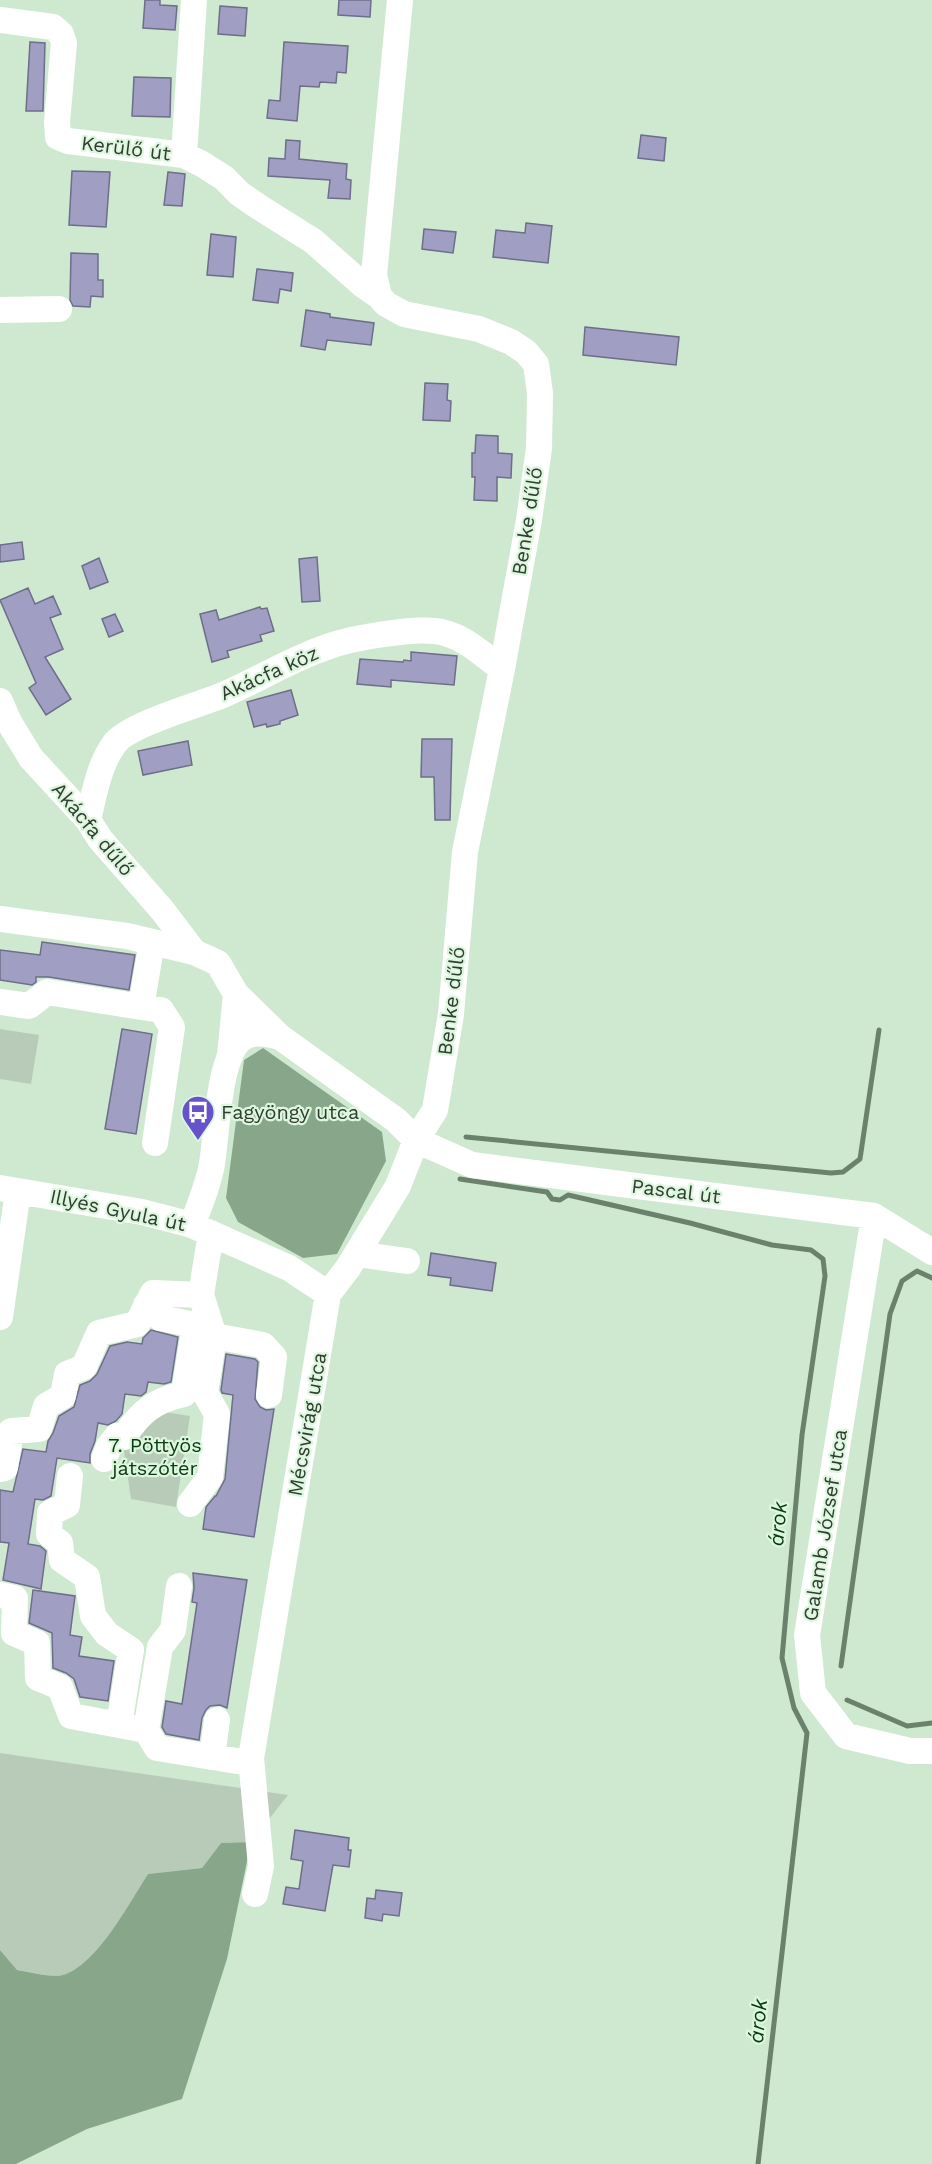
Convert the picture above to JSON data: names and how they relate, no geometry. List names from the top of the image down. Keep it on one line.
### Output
{"streets":{"street":["Kerülő út","Benke dűlő","Akácfa köz","Akácfa dűlő","Pascal út","Illyés Gyula út","Mécsvirág utca","Galamb József utca"]},"crossings":[["Kerülő út","Benke dűlő"],["Benke dűlő","Akácfa köz"],["Benke dűlő","Pascal út"],["Benke dűlő","Mécsvirág utca"],["Akácfa köz","Akácfa dűlő"],["Pascal út","Mécsvirág utca"],["Pascal út","Galamb József utca"],["Illyés Gyula út","Mécsvirág utca"]],"water":["árok"],"parks":["7. Pöttyös játszótér"],"places":{"bus stop":["Fagyöngy utca"]}}
